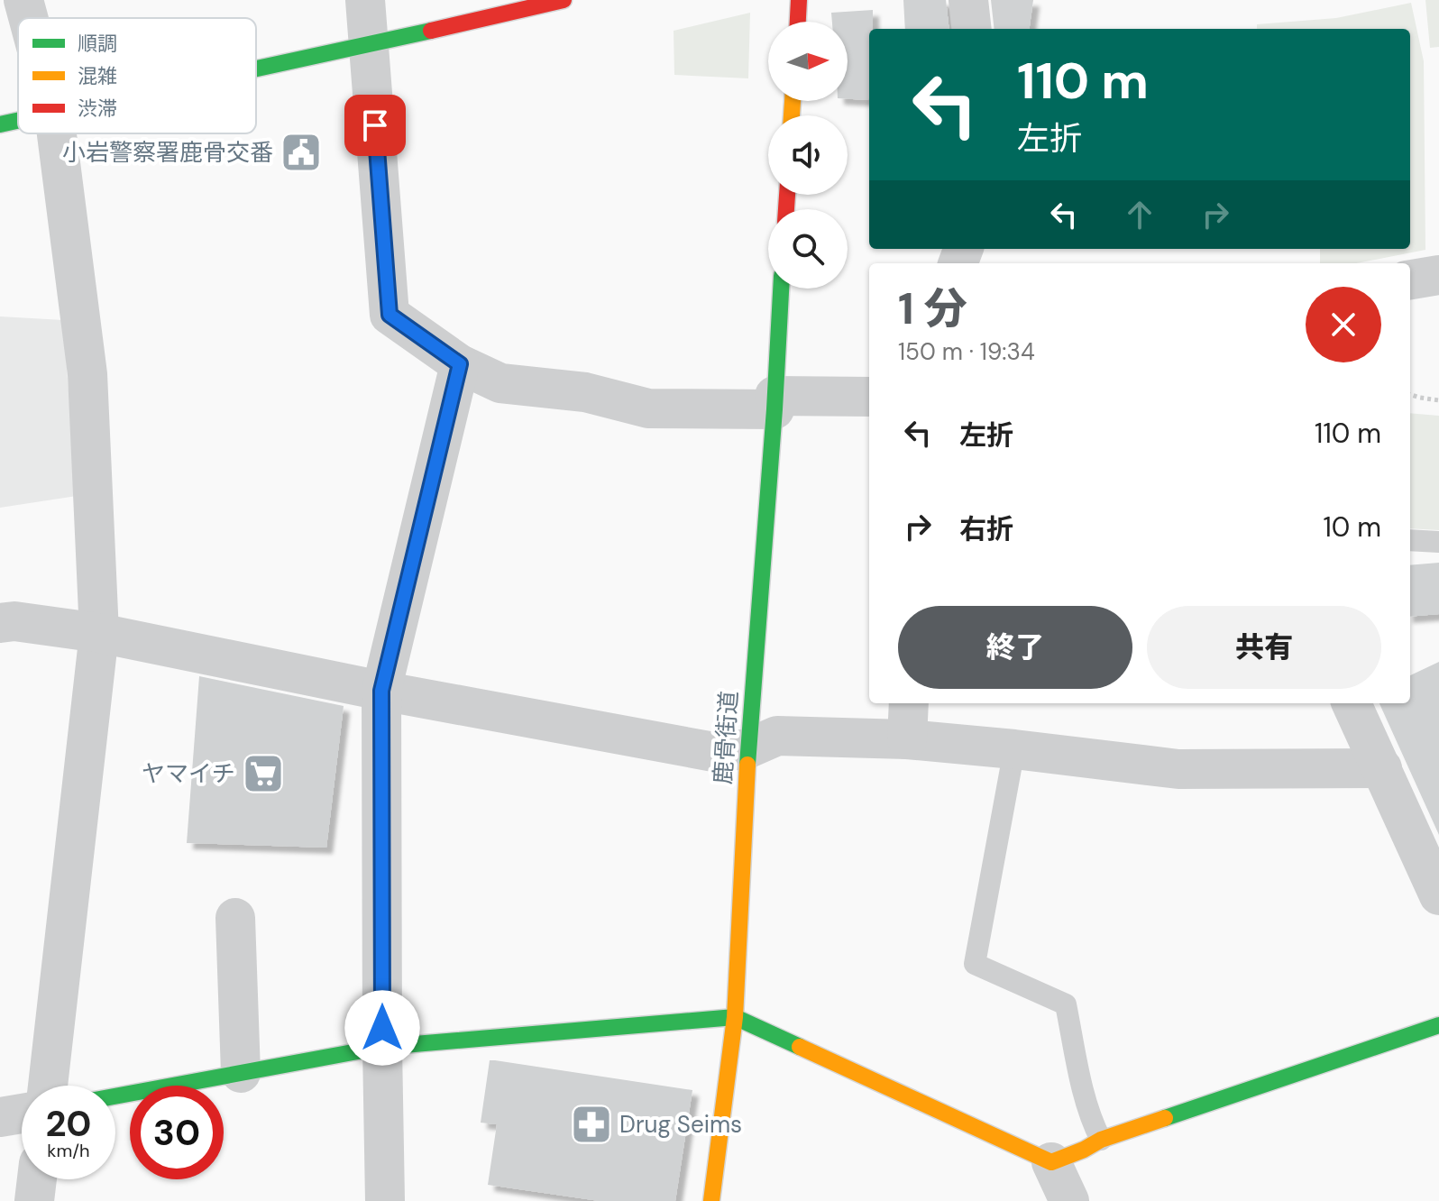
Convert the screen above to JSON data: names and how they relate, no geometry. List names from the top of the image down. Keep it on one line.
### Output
{"streets":{"street":["鹿骨街道"]},"places":{"public building":["小岩警察署鹿骨交番"],"supermarket":["ヤマイチ"],"pharmacy":["Drug Seims"]},"legend":["順調","混雑","渋滞"],"north":"right","page":{"turn":["110 m","左折"],"heading":["1 分","150 m · 19:34"],"list":[{"name":"左折","value":"110 m"},{"name":"右折","value":"10 m"}],"buttons":["終了","共有"],"speed":"20 km/h","limit":"30"}}
